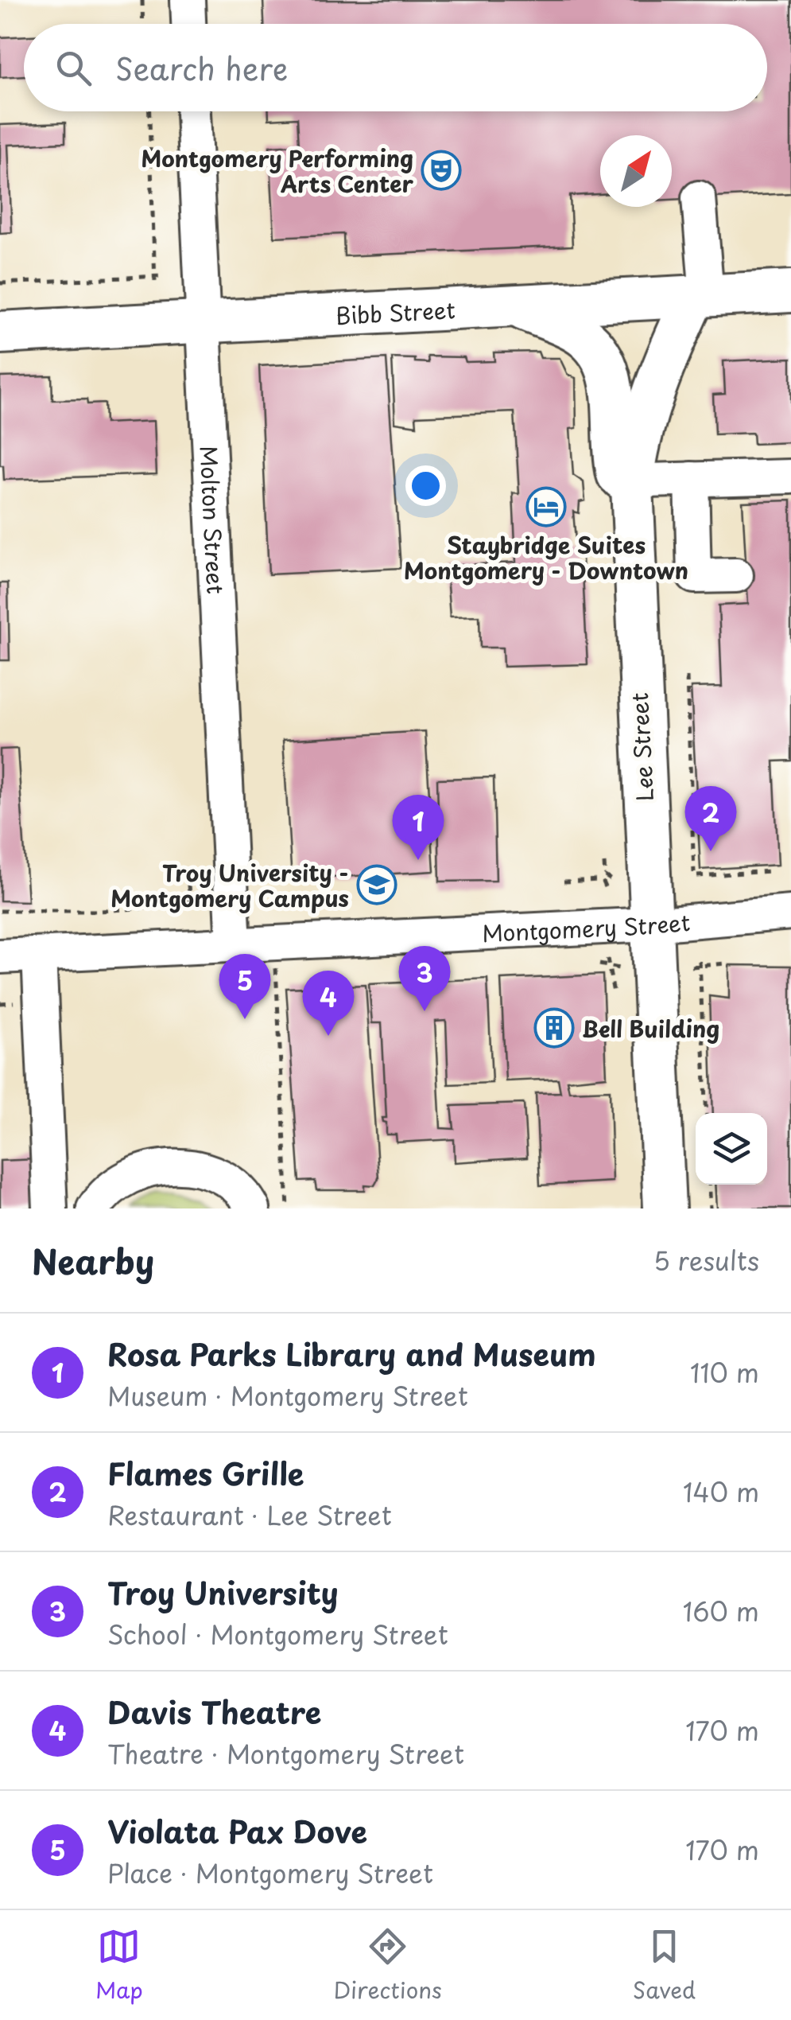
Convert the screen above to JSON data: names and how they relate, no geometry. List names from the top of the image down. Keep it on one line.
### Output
{"streets":{"main road":["Bibb Street","Lee Street"],"street":["Molton Street","Montgomery Street"]},"crossings":[["Bibb Street","Molton Street"],["Bibb Street","Lee Street"],["Molton Street","Montgomery Street"],["Lee Street","Montgomery Street"]],"places":{"theatre":["Montgomery Performing Arts Center"],"hotel":["Staybridge Suites Montgomery - Downtown"],"school or university":["Troy University - Montgomery Campus"],"building":["Bell Building"]},"north":"top right","page":{"search":"Search here","pins":["2","1","3","5","4"],"heading":["Nearby","5 results"],"list":[{"mark":"1","name":"Rosa Parks Library and Museum","note":"Museum · Montgomery Street","value":"110 m"},{"mark":"2","name":"Flames Grille","note":"Restaurant · Lee Street","value":"140 m"},{"mark":"3","name":"Troy University","note":"School · Montgomery Street","value":"160 m"},{"mark":"4","name":"Davis Theatre","note":"Theatre · Montgomery Street","value":"170 m"},{"mark":"5","name":"Violata Pax Dove","note":"Place · Montgomery Street","value":"170 m"}],"nav":["Map","Directions","Saved"]}}
